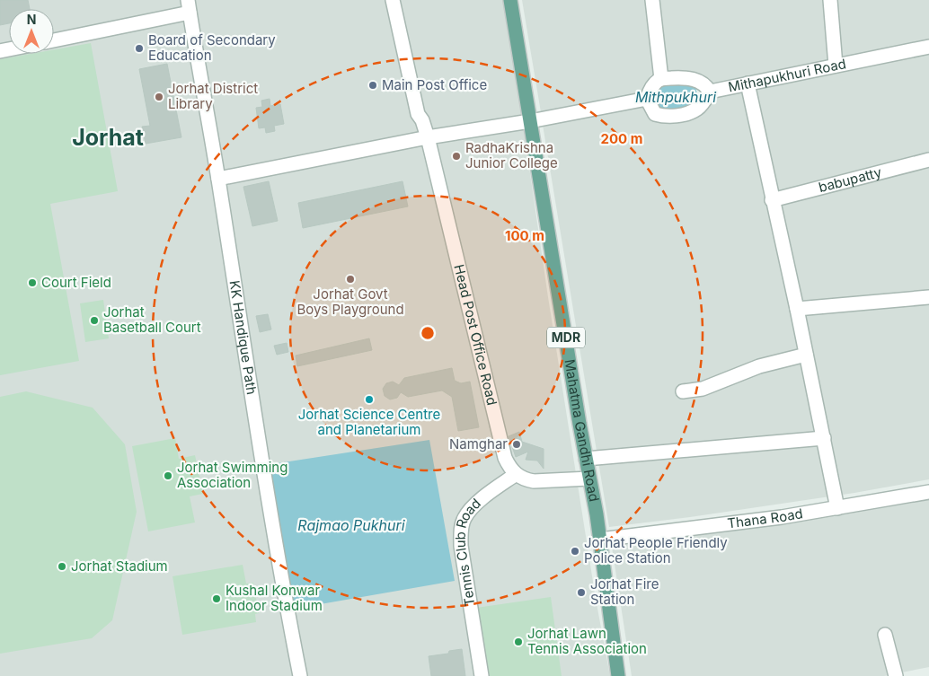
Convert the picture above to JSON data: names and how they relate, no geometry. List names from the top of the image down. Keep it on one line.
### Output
{"streets":{"main road":["MDR","Mahatma Gandhi Road"],"street":["Mithapukhuri Road","babupatty","Head Post Office Road","KK Handique Path","Thana Road","Tennis Club Road"]},"crossings":[["Head Post Office Road","Tennis Club Road"],["Mahatma Gandhi Road","Thana Road"]],"districts":["Jorhat"],"water":["Mithpukhuri","Rajmao Pukhuri"],"places":["Board of Secondary Education","Main Post Office","Jorhat District Library","RadhaKrishna Junior College","Jorhat Govt Boys Playground","Court Field","Jorhat Basetball Court","Jorhat Science Centre and Planetarium","Namghar","Jorhat Swimming Association","Jorhat People Friendly Police Station","Jorhat Stadium","Jorhat Fire Station","Kushal Konwar Indoor Stadium","Jorhat Lawn Tennis Association"],"north":"top","rings":["200 m","100 m"]}
